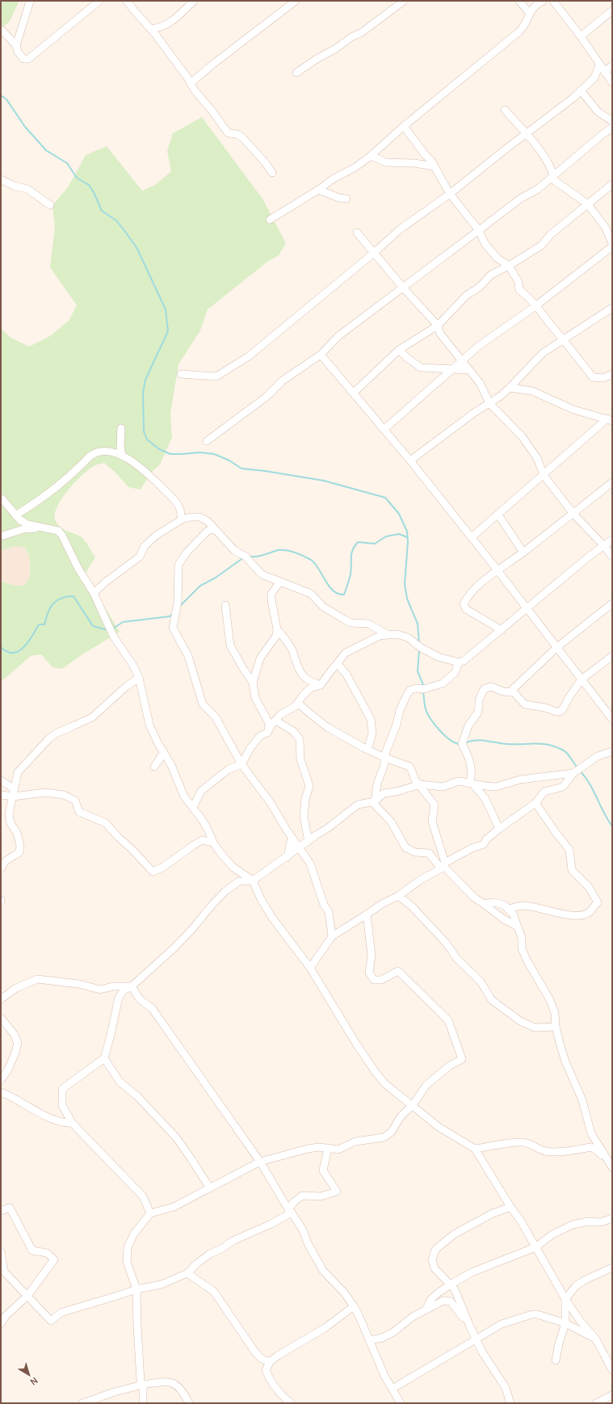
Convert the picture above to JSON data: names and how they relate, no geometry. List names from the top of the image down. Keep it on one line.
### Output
{"north":"bottom right"}
